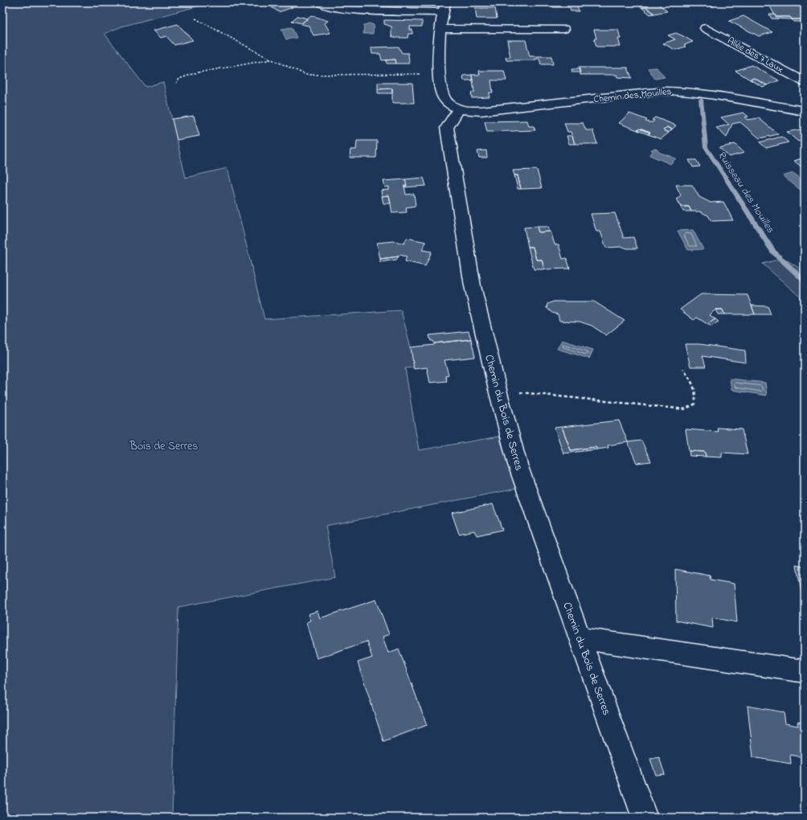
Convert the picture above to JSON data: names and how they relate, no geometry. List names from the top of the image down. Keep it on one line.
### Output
{"streets":{"street":["Allée des 7 Laux","Chemin des Mouilles","Chemin du Bois de Serres"]},"crossings":[["Chemin des Mouilles","Chemin du Bois de Serres"]],"water":["Ruisseau des Mouilles"],"parks":["Bois de Serres"]}
